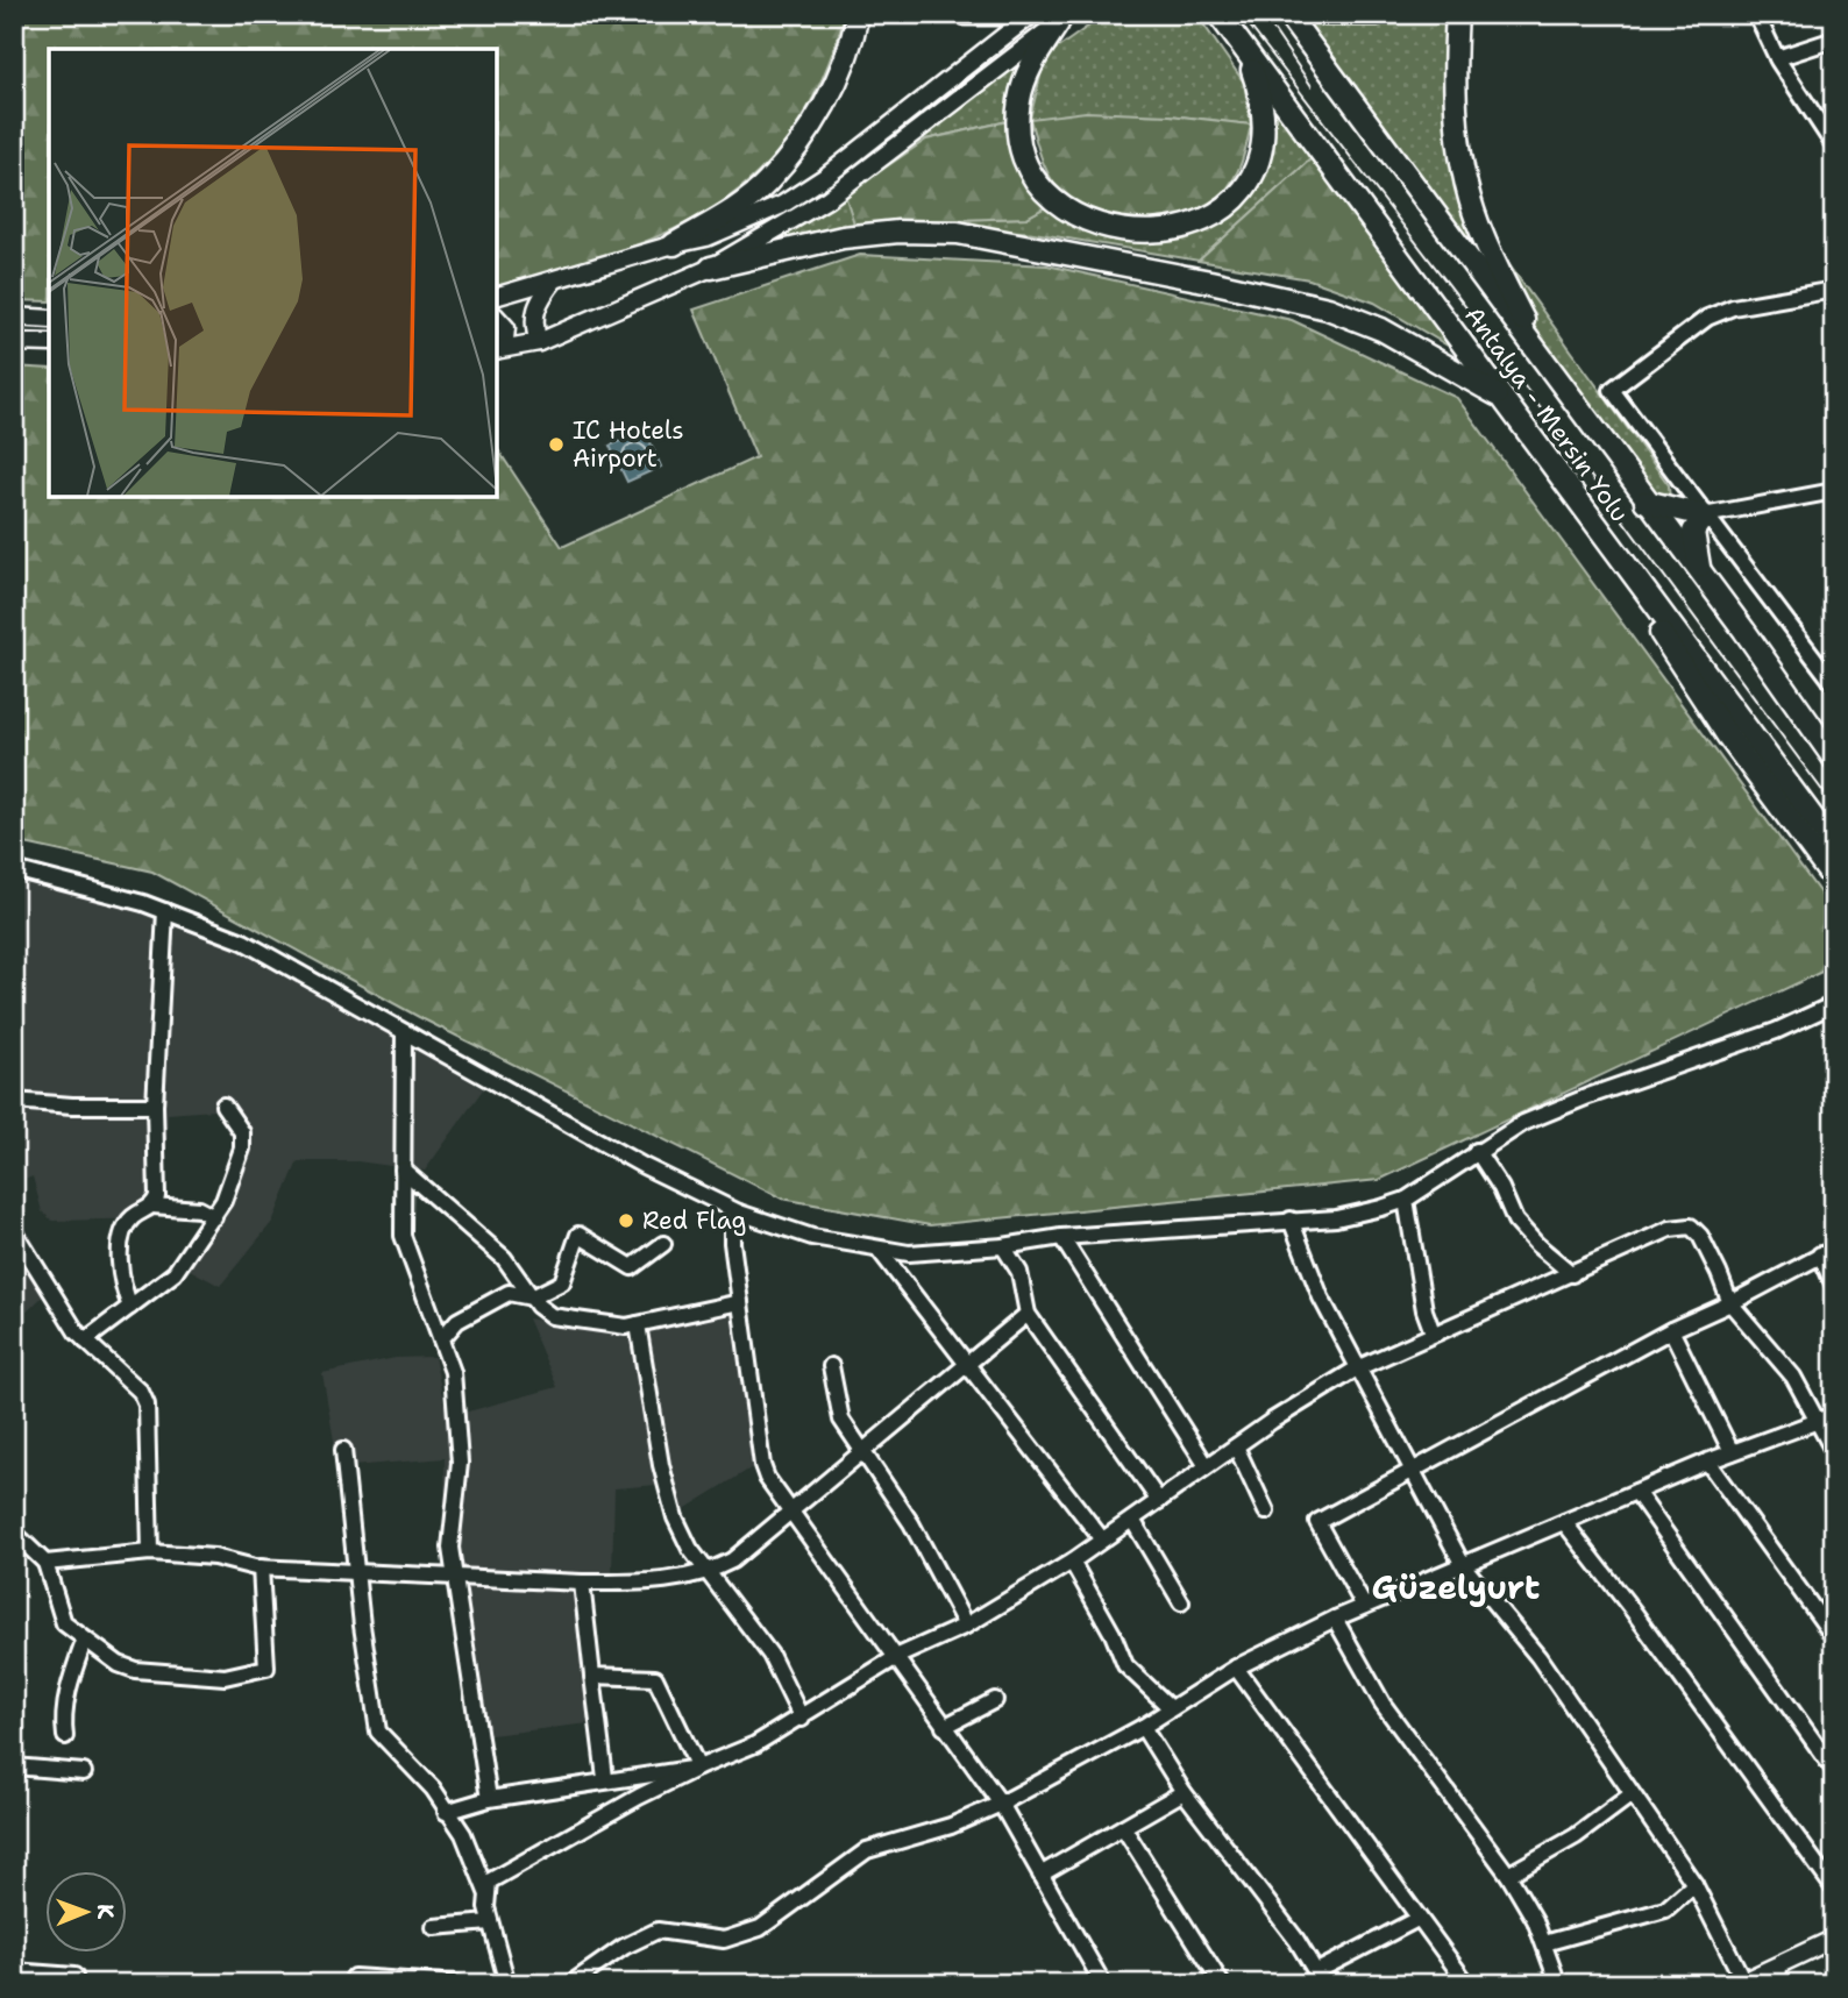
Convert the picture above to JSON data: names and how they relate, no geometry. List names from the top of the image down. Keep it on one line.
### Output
{"streets":{"highway":["Antalya - Mersin Yolu"]},"districts":["Güzelyurt"],"places":["IC Hotels Airport","Red Flag"],"north":"right"}
